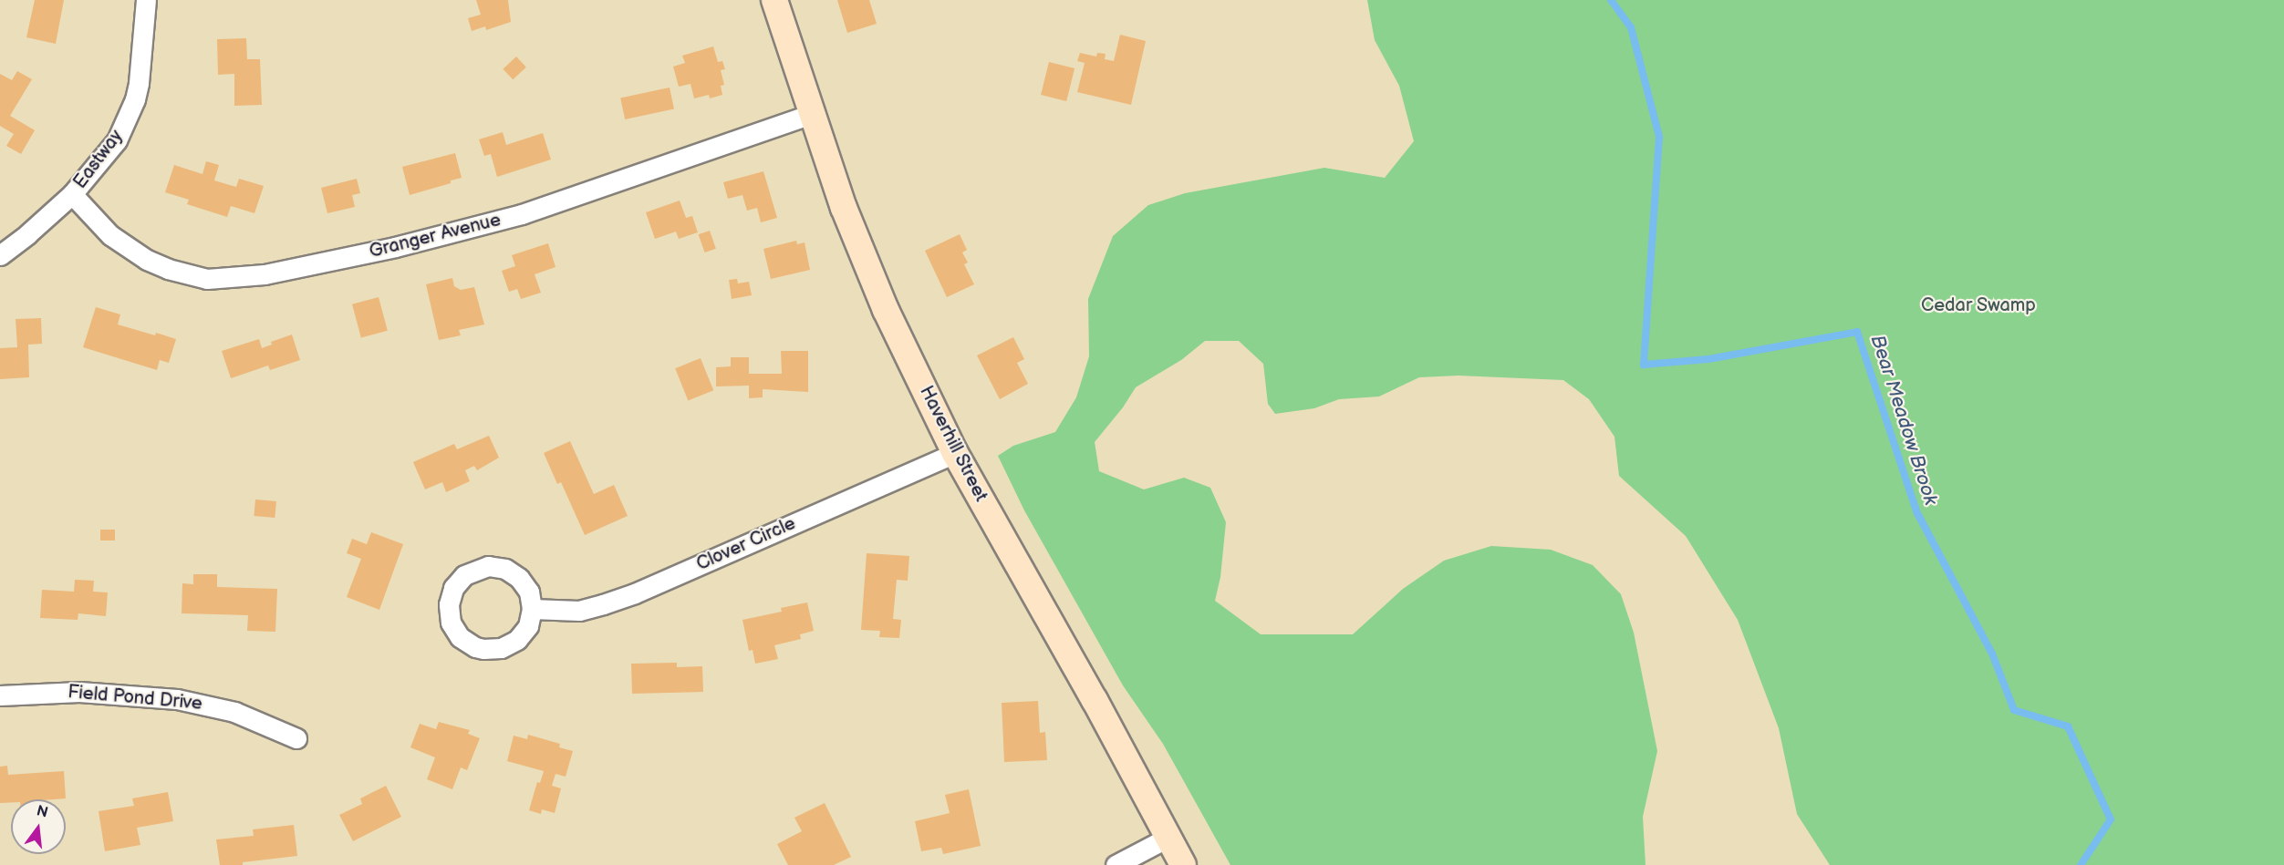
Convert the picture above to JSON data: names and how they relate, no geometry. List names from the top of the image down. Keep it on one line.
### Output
{"streets":{"street":["Eastway","Granger Avenue","Haverhill Street","Clover Circle","Field Pond Drive"]},"crossings":[["Eastway","Granger Avenue"],["Granger Avenue","Haverhill Street"],["Haverhill Street","Clover Circle"]],"water":["Bear Meadow Brook"],"parks":["Cedar Swamp"],"north":"top"}
